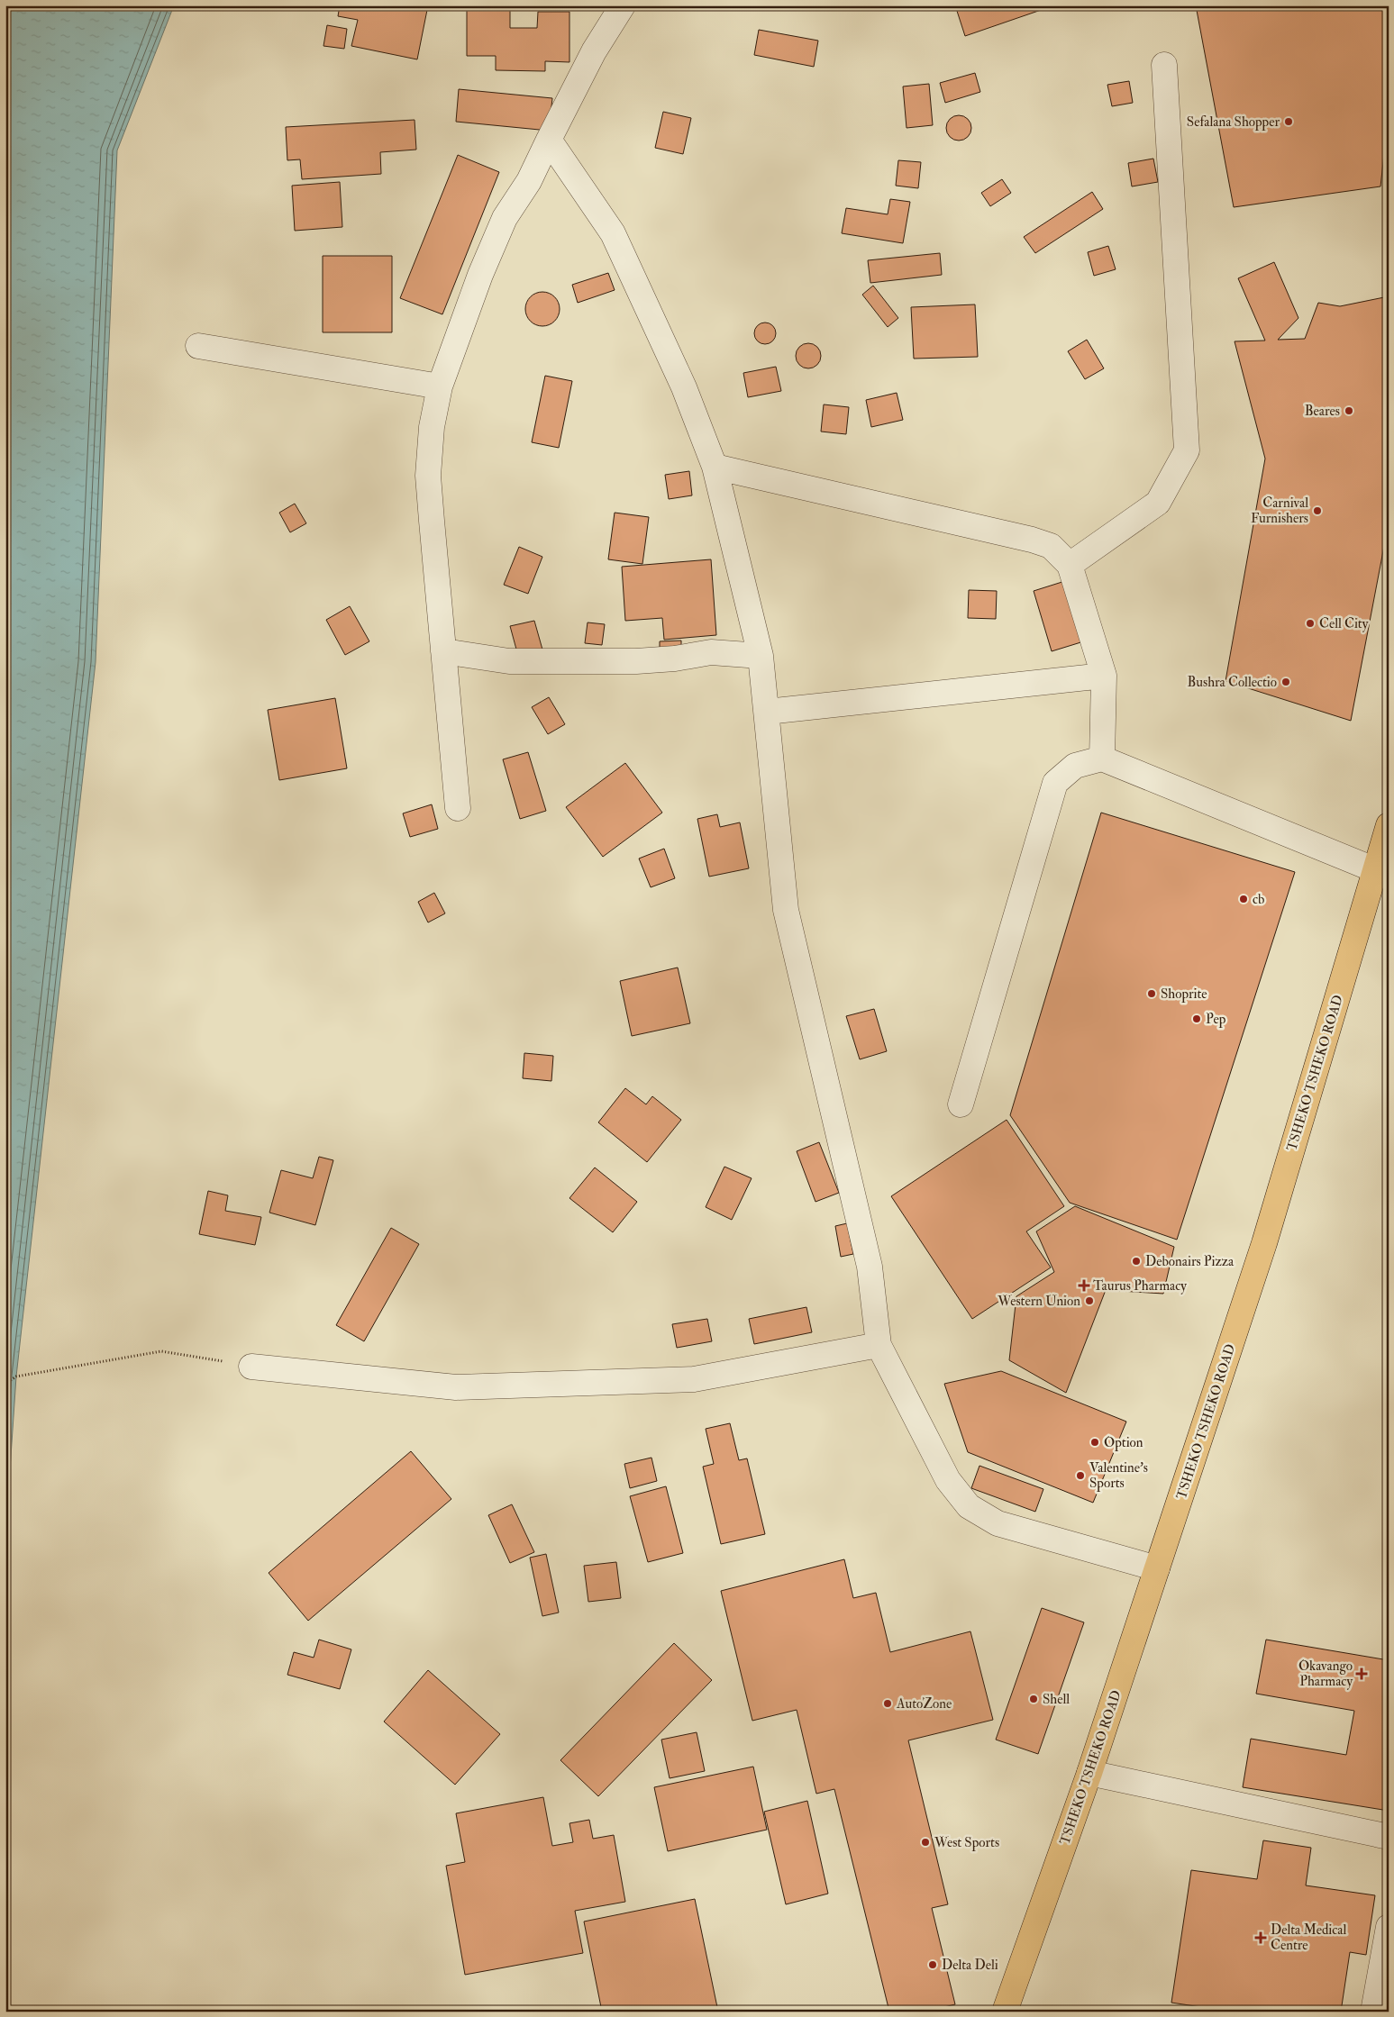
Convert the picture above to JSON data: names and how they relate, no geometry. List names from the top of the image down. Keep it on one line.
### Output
{"streets":{"highway":["TSHEKO TSHEKO ROAD"]},"places":{"other":["Sefalana Shopper","Beares","Carnival Furnishers","Cell City","Bushra Collectio","cb","Shoprite","Pep","Debonairs Pizza","Western Union","Option","Valentine's Sports","Shell","AutoZone","West Sports","Delta Deli"],"health":["Taurus Pharmacy","Okavango Pharmacy","Delta Medical Centre"]}}
